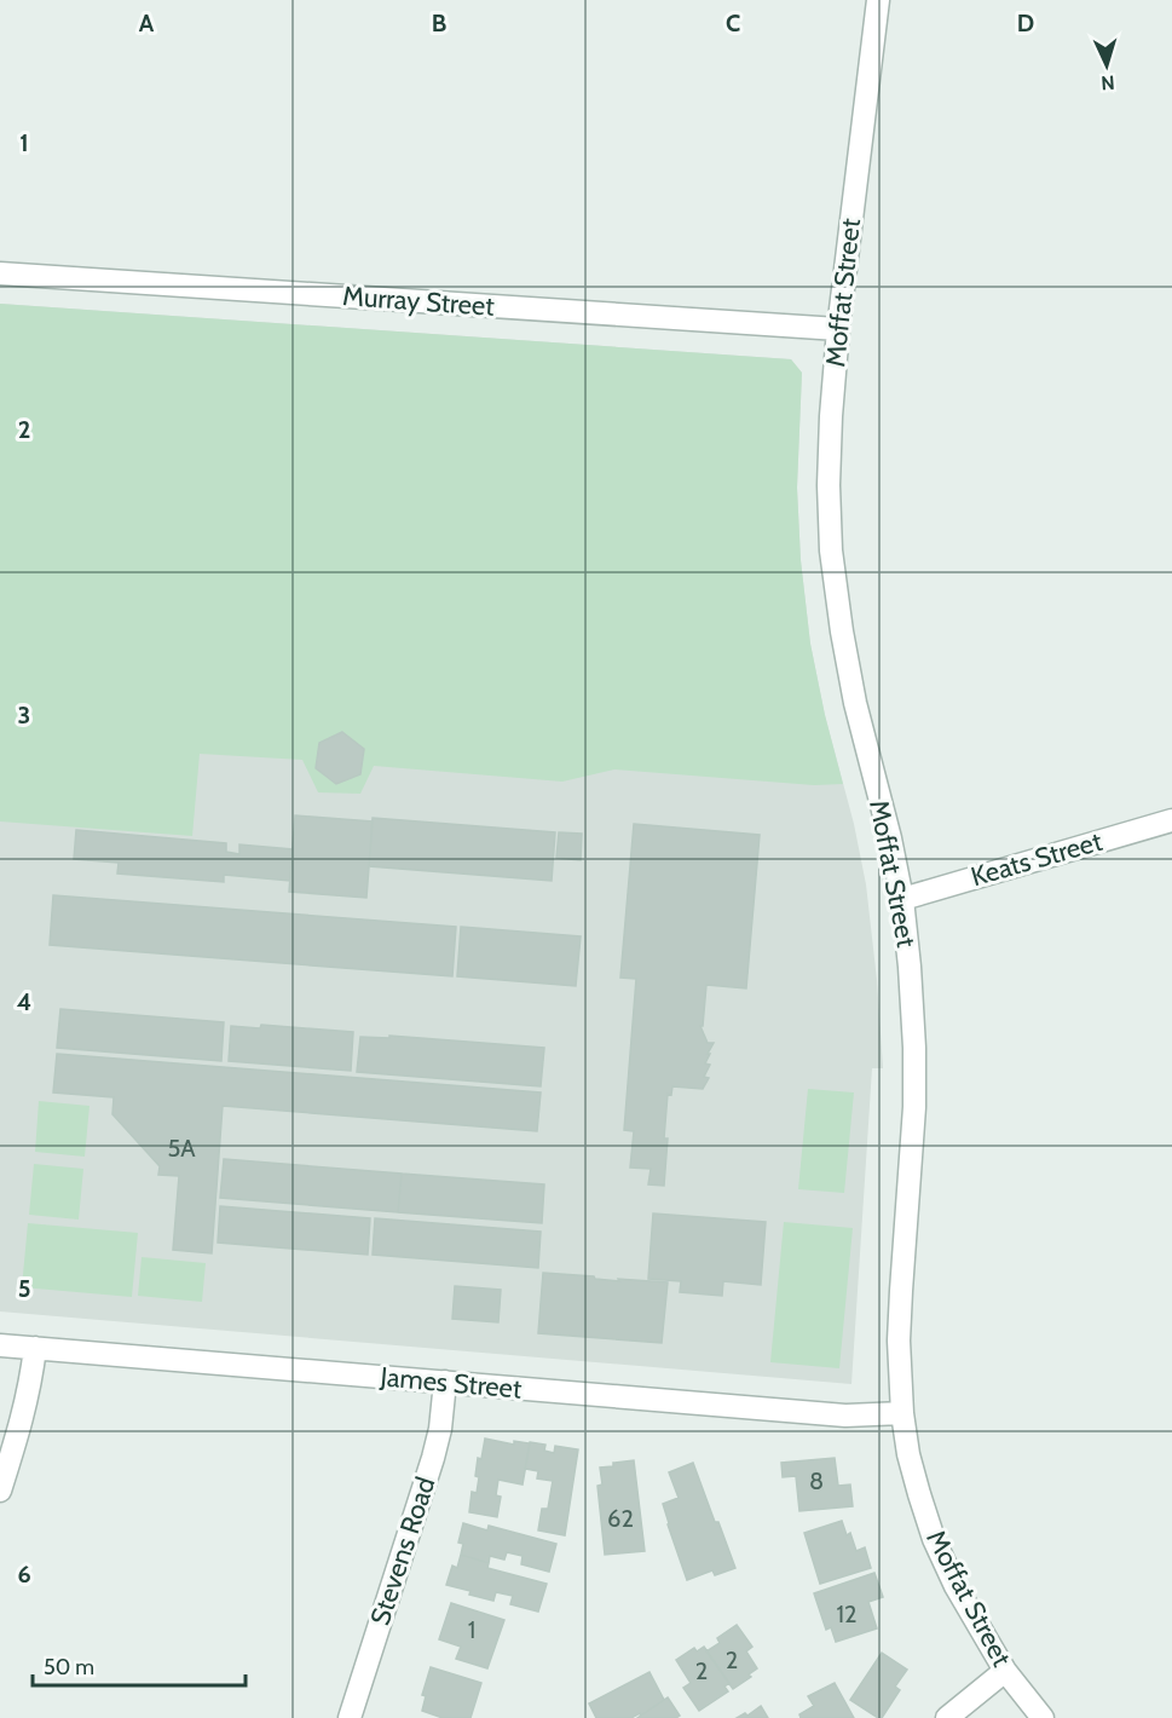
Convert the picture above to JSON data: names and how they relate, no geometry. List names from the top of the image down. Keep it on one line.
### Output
{"streets":{"street":["Moffat Street","Murray Street","Keats Street","James Street","Stevens Road"]},"crossings":[["Moffat Street","Murray Street"],["Moffat Street","Keats Street"],["Moffat Street","James Street"],["James Street","Stevens Road"]],"house_numbers":["5A","8","62","12","1","2","2"],"scale_bar":"50 m","north":"bottom","grid":{"columns":["A","B","C","D"],"rows":["1","2","3","4","5","6"]}}
